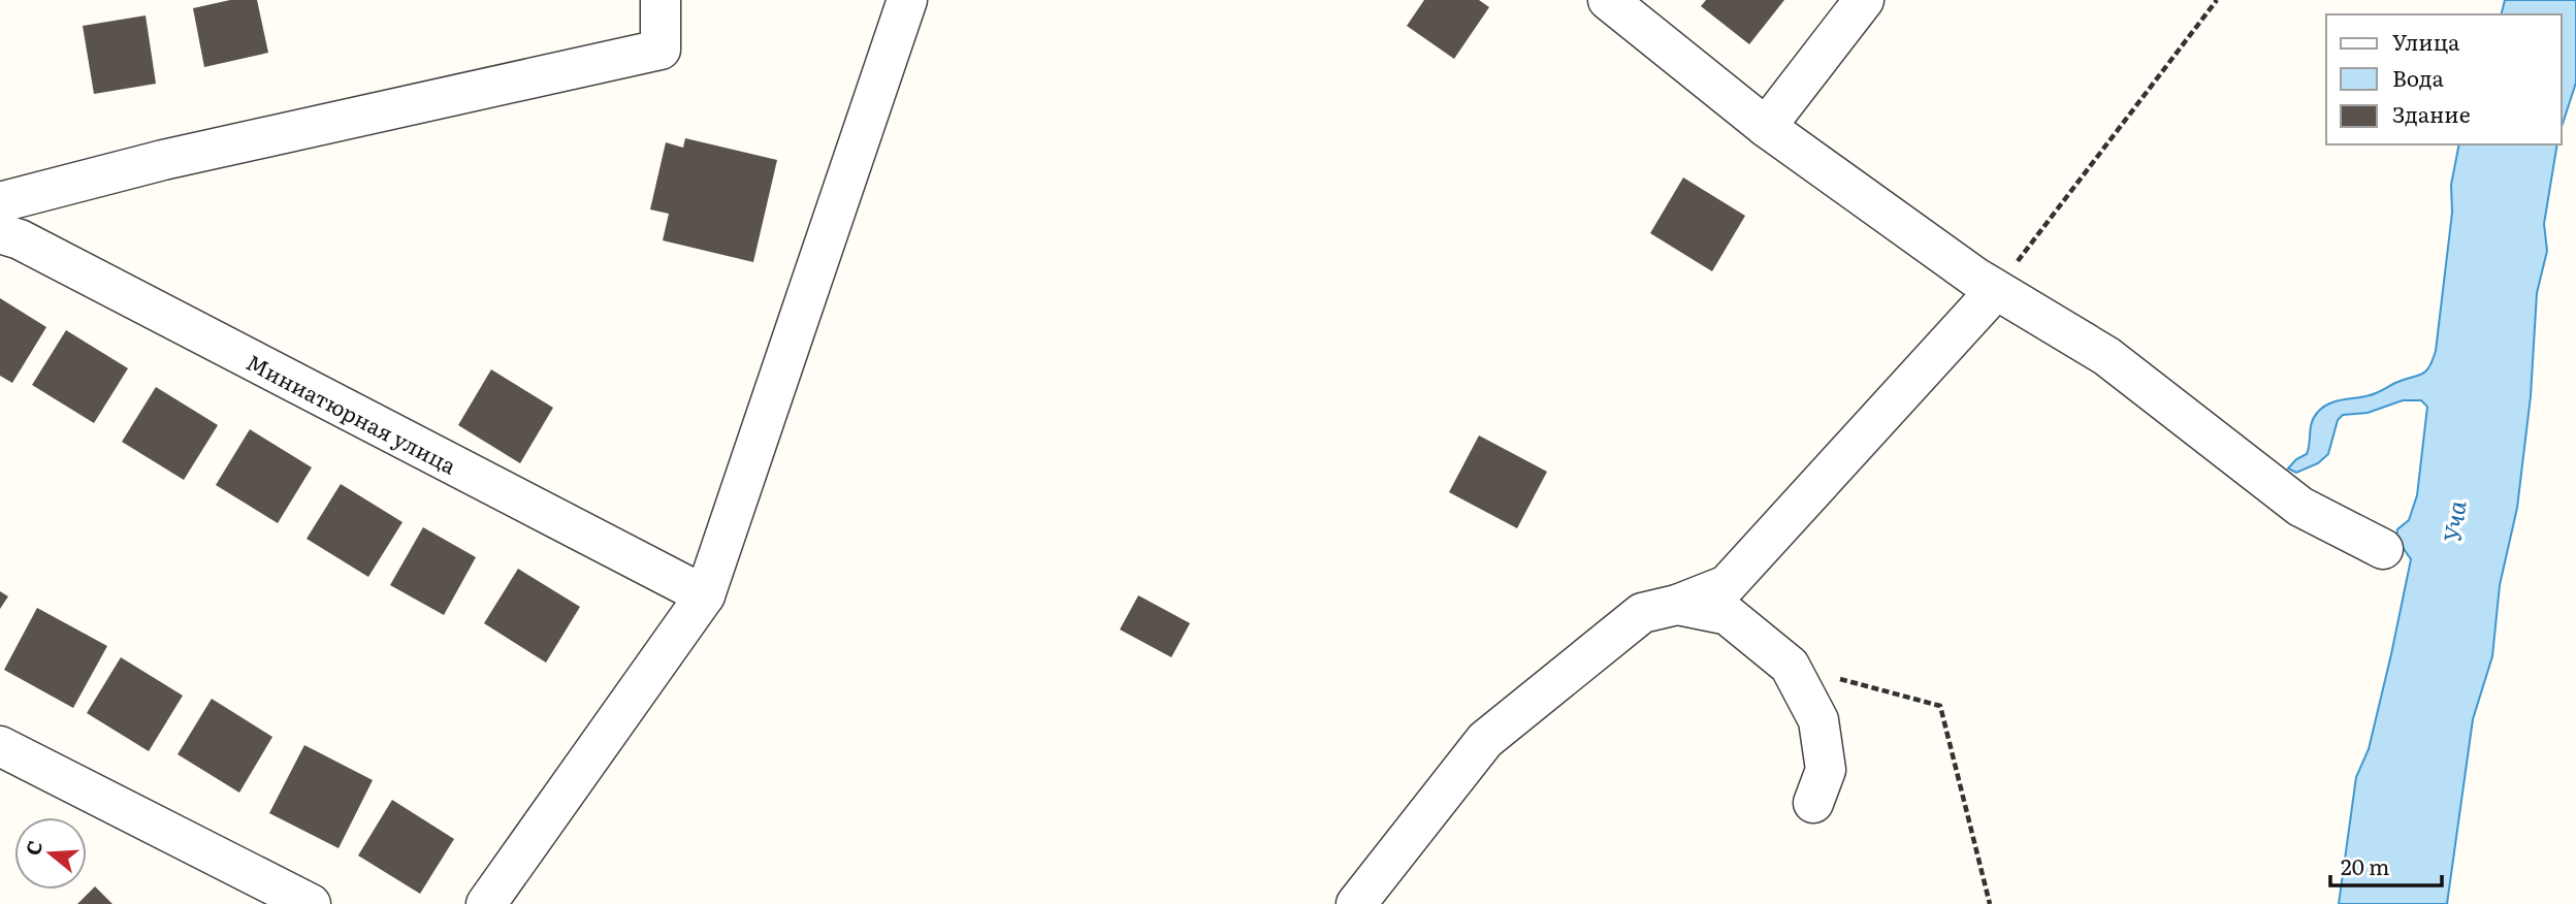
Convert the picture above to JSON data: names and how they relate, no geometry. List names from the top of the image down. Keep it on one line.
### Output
{"streets":{"street":["Миниатюрная улица"]},"water":["Уча"],"legend":["Улица","Вода","Здание"],"scale_bar":"20 m","north":"left"}
